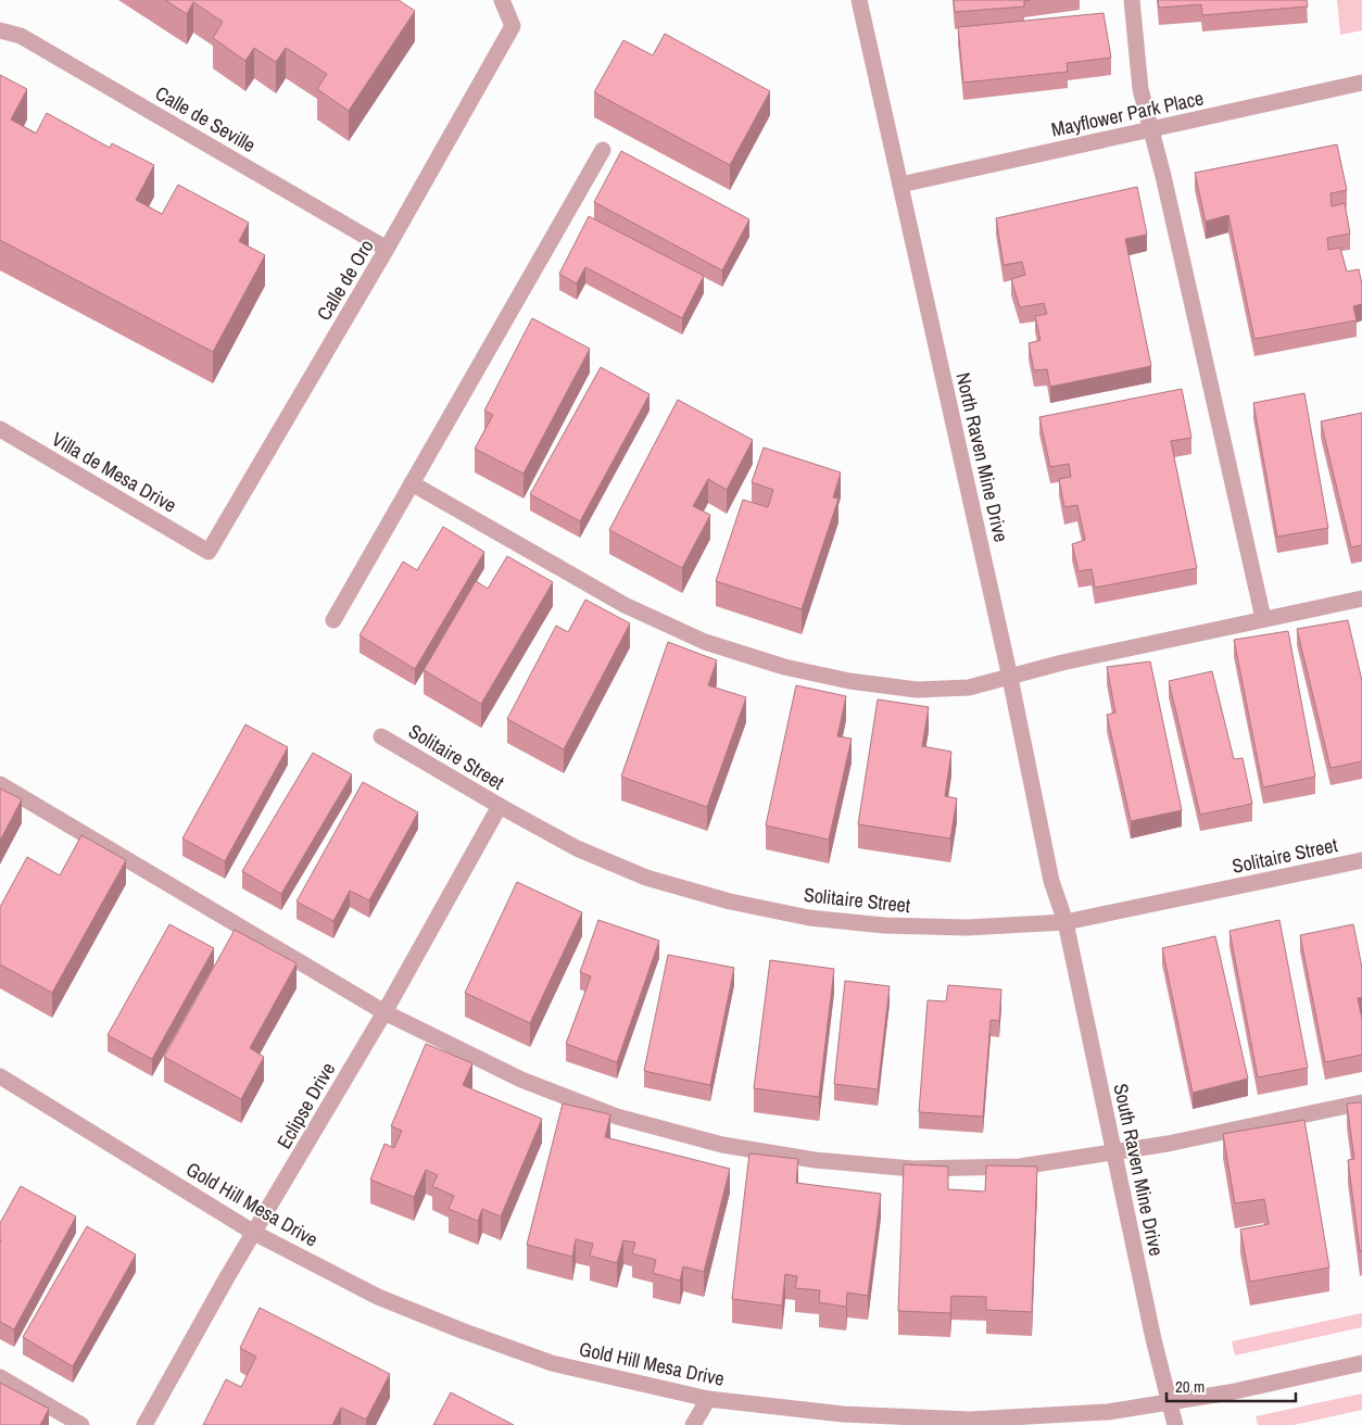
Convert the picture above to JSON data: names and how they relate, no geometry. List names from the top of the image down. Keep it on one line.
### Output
{"streets":{"street":["Mayflower Park Place","Calle de Seville","Calle de Oro","North Raven Mine Drive","Villa de Mesa Drive","Solitaire Street","Eclipse Drive","South Raven Mine Drive","Gold Hill Mesa Drive"]},"crossings":[["Mayflower Park Place","North Raven Mine Drive"],["Calle de Seville","Calle de Oro"],["Calle de Oro","Villa de Mesa Drive"],["North Raven Mine Drive","Solitaire Street"],["North Raven Mine Drive","South Raven Mine Drive"],["Solitaire Street","Eclipse Drive"],["Solitaire Street","South Raven Mine Drive"],["Eclipse Drive","Gold Hill Mesa Drive"],["South Raven Mine Drive","Gold Hill Mesa Drive"]],"scale_bar":"20 m"}
